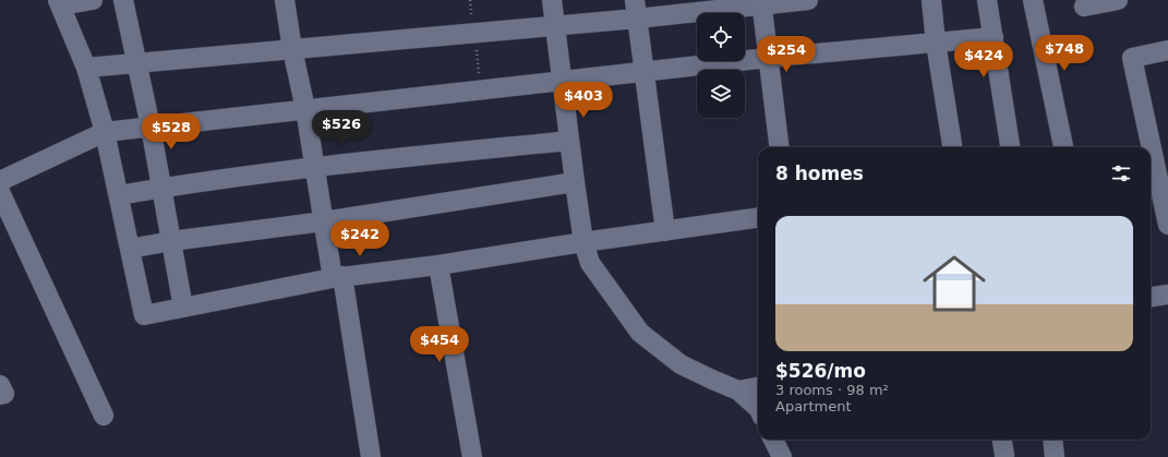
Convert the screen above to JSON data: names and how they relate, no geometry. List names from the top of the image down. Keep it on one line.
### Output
{"page":{"price":["$748","$254","$424","$403","$526","$528","$242","$454"],"heading":"8 homes","list":[{"name":"$526/mo","note":"3 rooms · 98 m² · Apartment"}]}}
